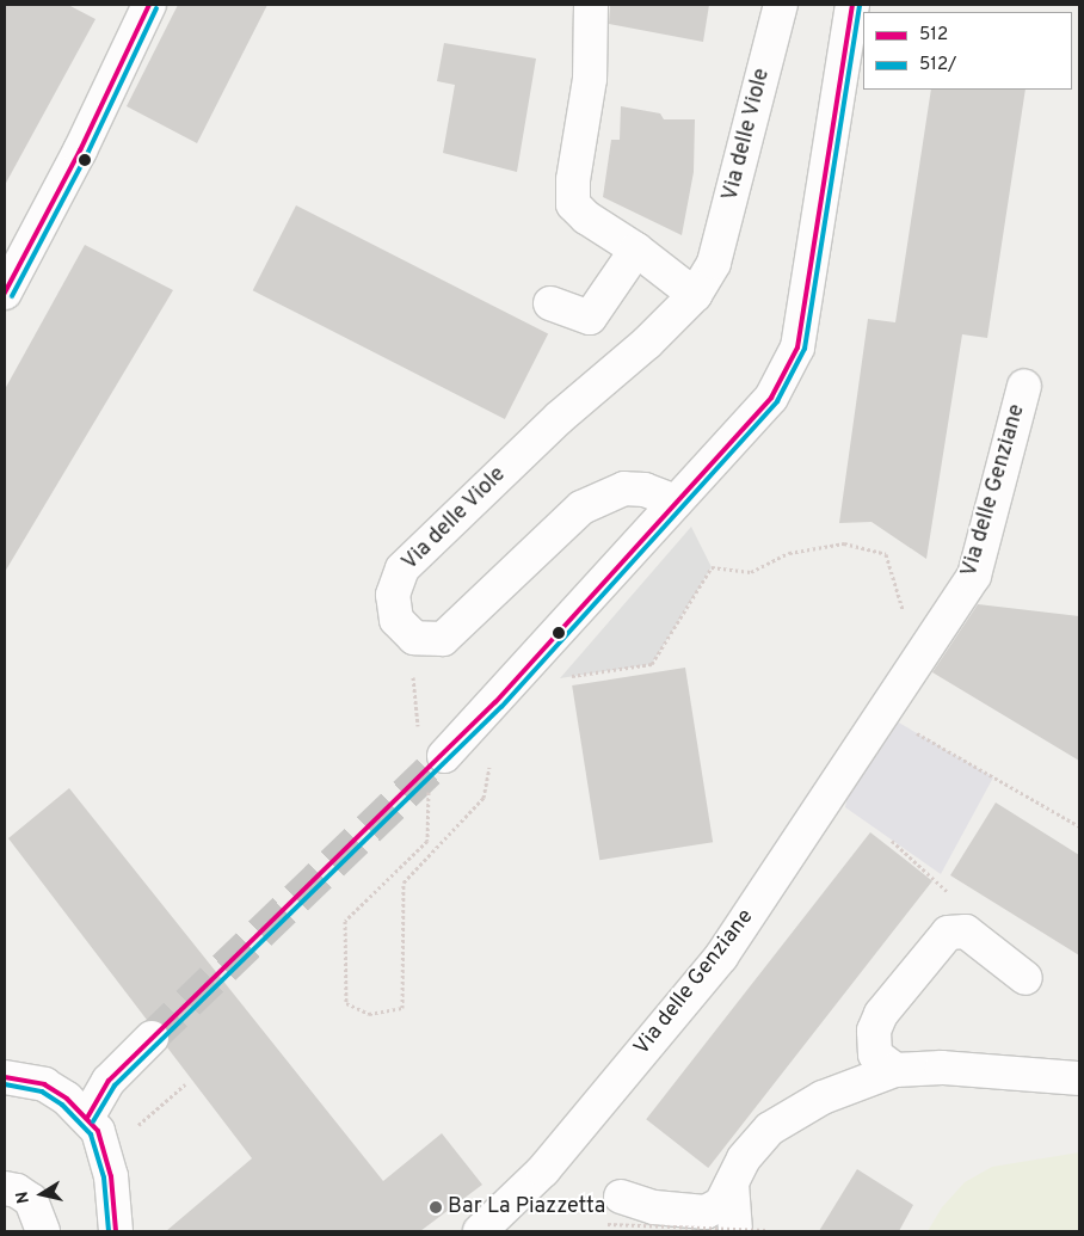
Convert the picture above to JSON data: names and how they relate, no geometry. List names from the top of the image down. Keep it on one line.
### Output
{"streets":{"street":["Via delle Viole","Via delle Genziane"]},"places":["Bar La Piazzetta"],"lines":["transit line 512","transit line 512/"],"legend":["512","512/"],"north":"left"}
